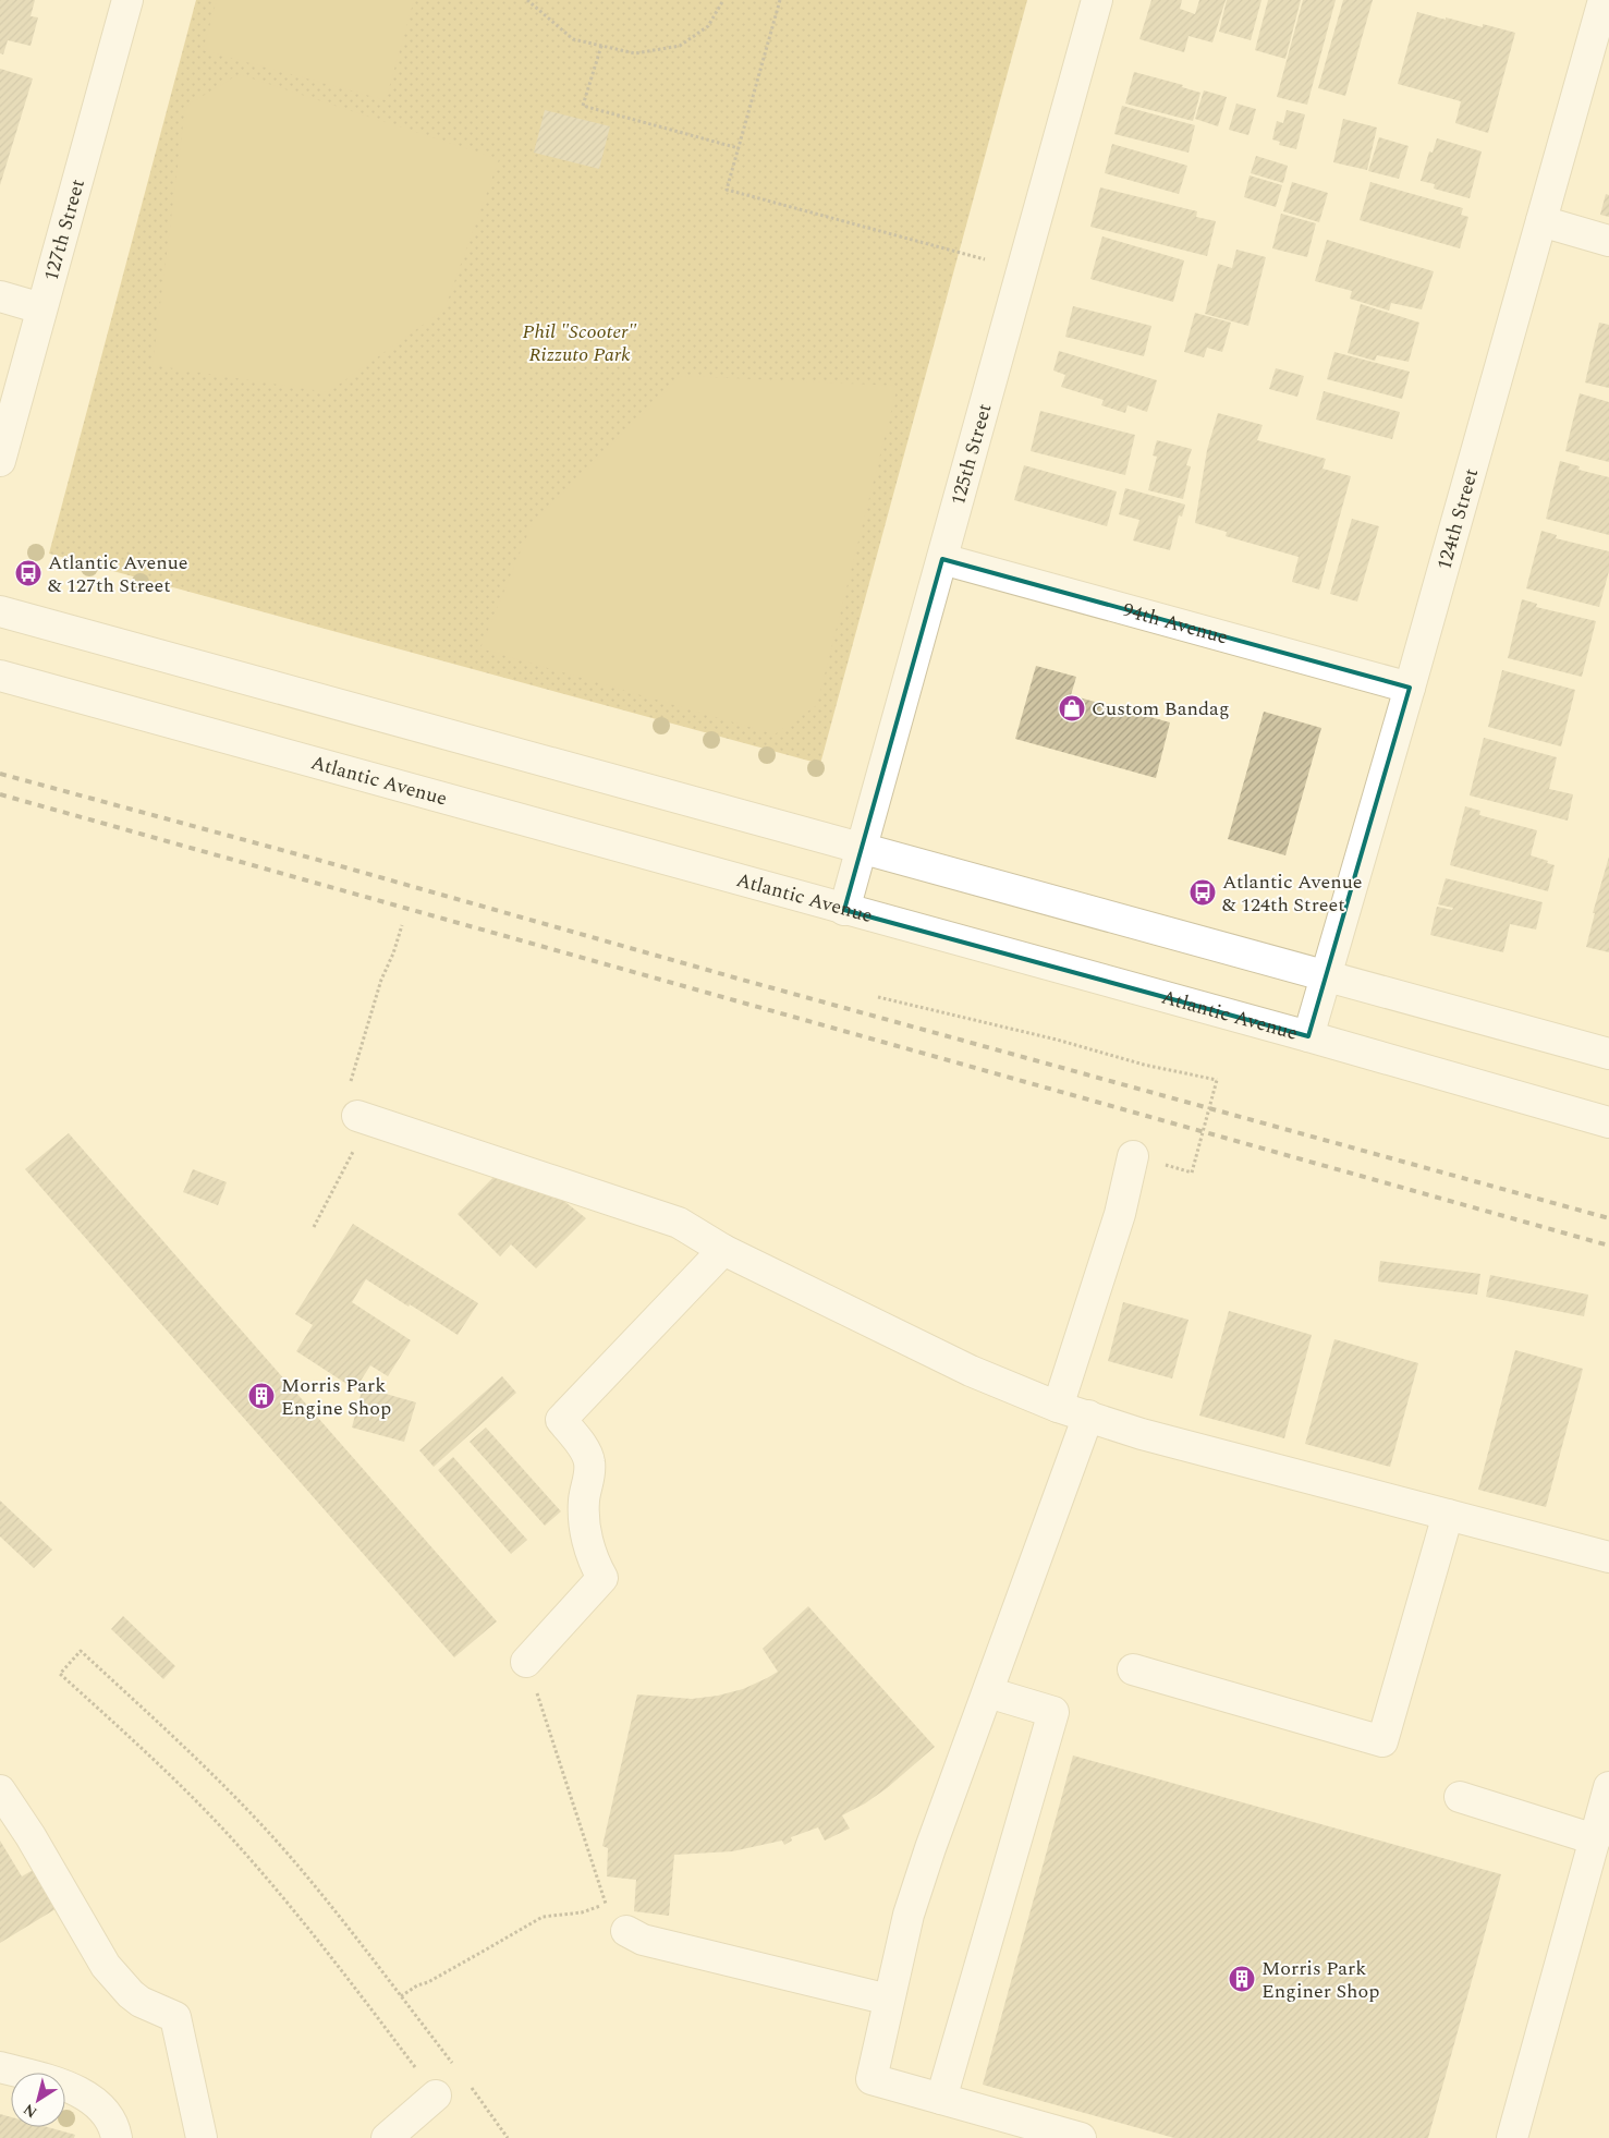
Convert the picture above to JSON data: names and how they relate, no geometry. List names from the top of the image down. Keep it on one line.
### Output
{"streets":{"main road":["127th Street","125th Street","124th Street","94th Avenue","Atlantic Avenue"]},"crossings":[["125th Street","94th Avenue"],["125th Street","Atlantic Avenue"],["124th Street","94th Avenue"],["124th Street","Atlantic Avenue"]],"parks":["Phil \"Scooter\" Rizzuto Park"],"places":{"bus stop":["Atlantic Avenue & 127th Street","Atlantic Avenue & 124th Street"],"shop":["Custom Bandag"],"building":["Morris Park Engine Shop","Morris Park Enginer Shop"]},"north":"bottom left"}
